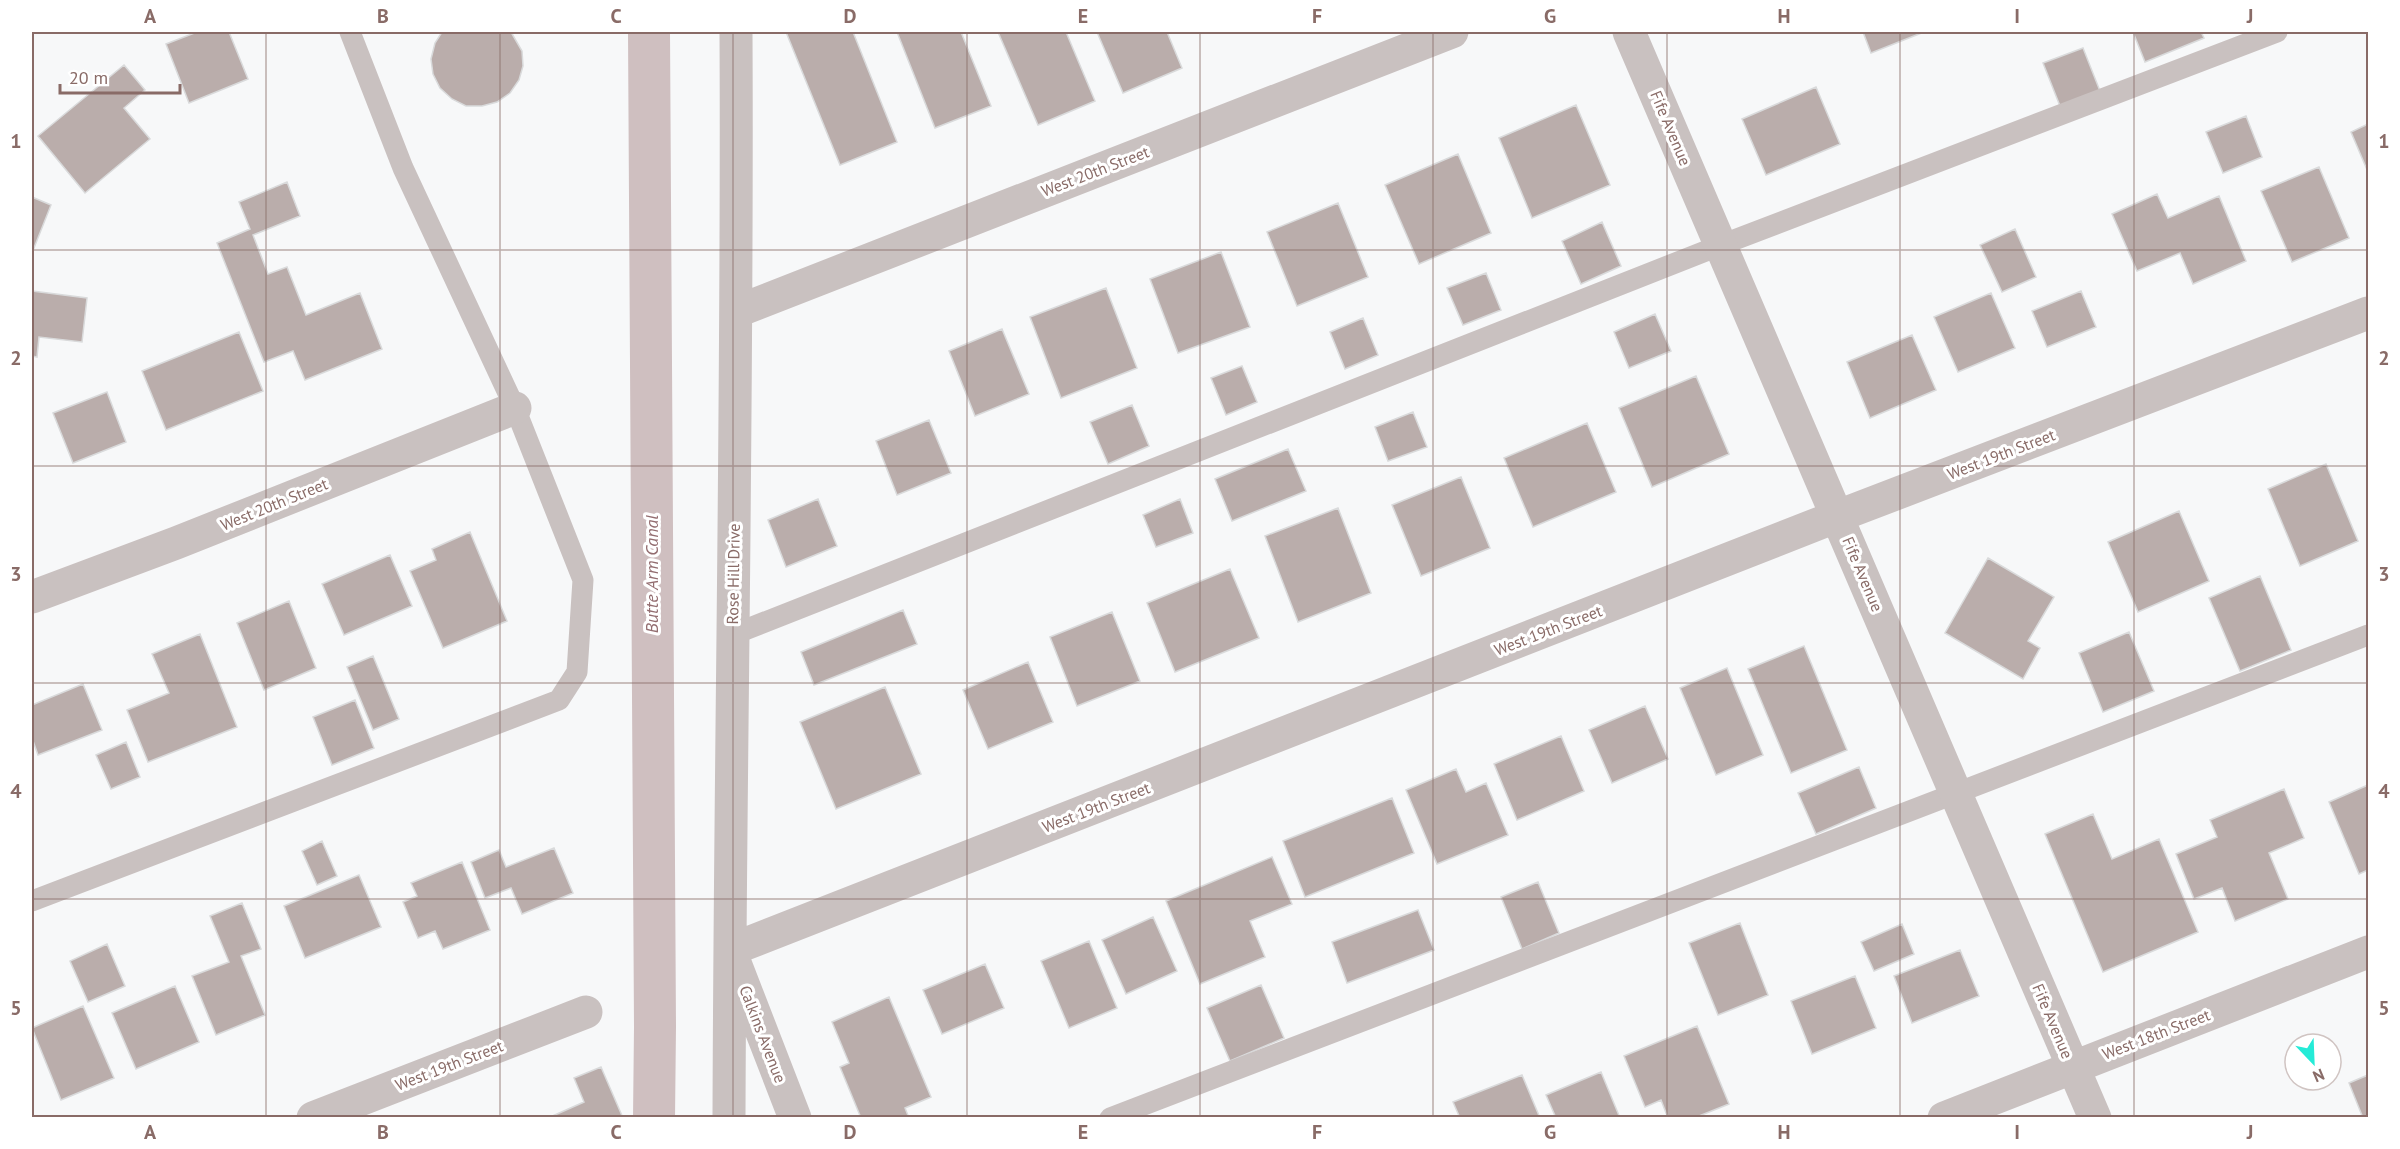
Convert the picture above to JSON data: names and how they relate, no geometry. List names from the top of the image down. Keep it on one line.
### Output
{"streets":{"street":["Fife Avenue","West 20th Street","West 19th Street","Rose Hill Drive","Calkins Avenue","West 18th Street"]},"crossings":[["Fife Avenue","West 19th Street"],["Fife Avenue","West 18th Street"],["West 20th Street","Rose Hill Drive"],["West 19th Street","Rose Hill Drive"],["West 19th Street","Calkins Avenue"],["Rose Hill Drive","Calkins Avenue"]],"water":["Butte Arm Canal"],"scale_bar":"20 m","north":"bottom right","grid":{"columns":["A","B","C","D","E","F","G","H","I","J"],"rows":["1","2","3","4","5"]}}
